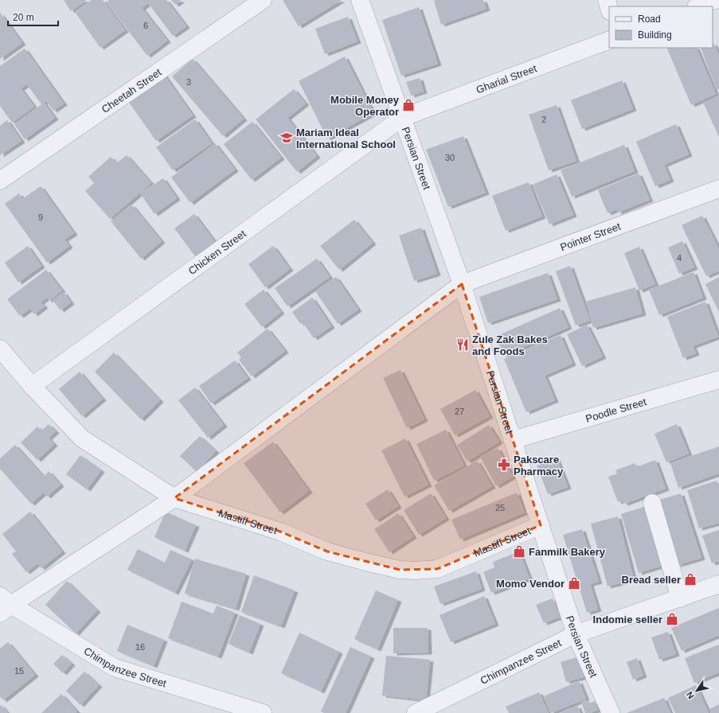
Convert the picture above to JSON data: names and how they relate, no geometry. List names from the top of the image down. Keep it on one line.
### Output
{"streets":{"street":["Gharial Street","Cheetah Street","Persian Street","Pointer Street","Chicken Street","Poodle Street","Mastiff Street","Chimpanzee Street"]},"crossings":[["Gharial Street","Persian Street"],["Gharial Street","Chicken Street"],["Persian Street","Pointer Street"],["Persian Street","Chicken Street"],["Persian Street","Poodle Street"],["Persian Street","Mastiff Street"],["Persian Street","Chimpanzee Street"],["Pointer Street","Mastiff Street"],["Pointer Street","Chimpanzee Street"],["Chicken Street","Mastiff Street"]],"places":{"shop":["Mobile Money Operator","Fanmilk Bakery","Bread seller","Momo Vendor","Indomie seller"],"school or university":["Mariam Ideal International School"],"restaurant":["Zule Zak Bakes and Foods"],"pharmacy":["Pakscare Pharmacy"]},"house_numbers":["6","3","2","30","9","4","27","25","16","15"],"legend":["Road","Building"],"scale_bar":"20 m","north":"bottom left"}
